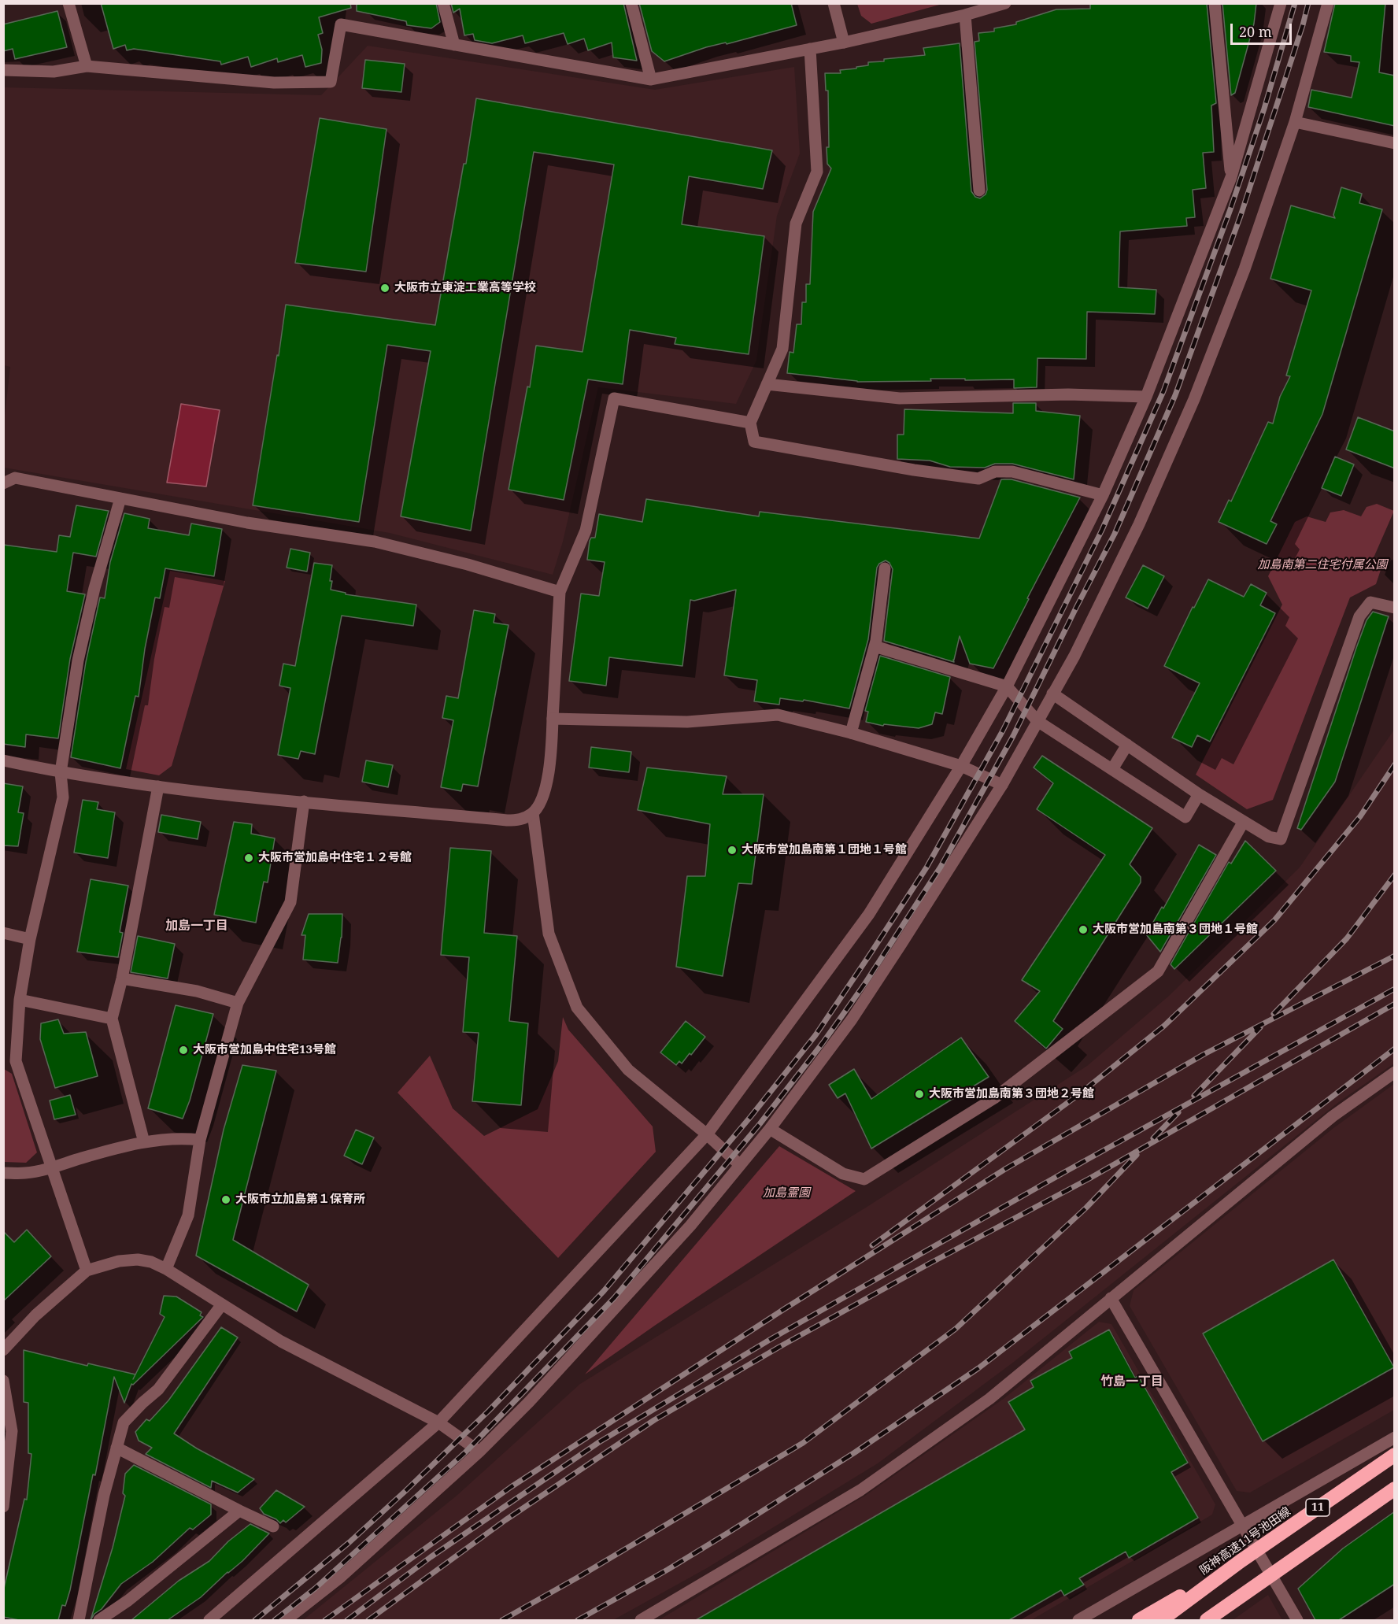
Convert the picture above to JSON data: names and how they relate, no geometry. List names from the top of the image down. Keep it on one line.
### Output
{"streets":{"highway":["11","阪神高速11号池田線"]},"districts":["加島一丁目","竹島一丁目"],"parks":["加島南第二住宅付属公園","加島霊園"],"places":["大阪市立東淀工業高等学校","大阪市営加島南第１団地１号館","大阪市営加島中住宅１２号館","大阪市営加島南第３団地１号館","大阪市営加島中住宅13号館","大阪市営加島南第３団地２号館","大阪市立加島第１保育所"],"scale_bar":"20 m"}
